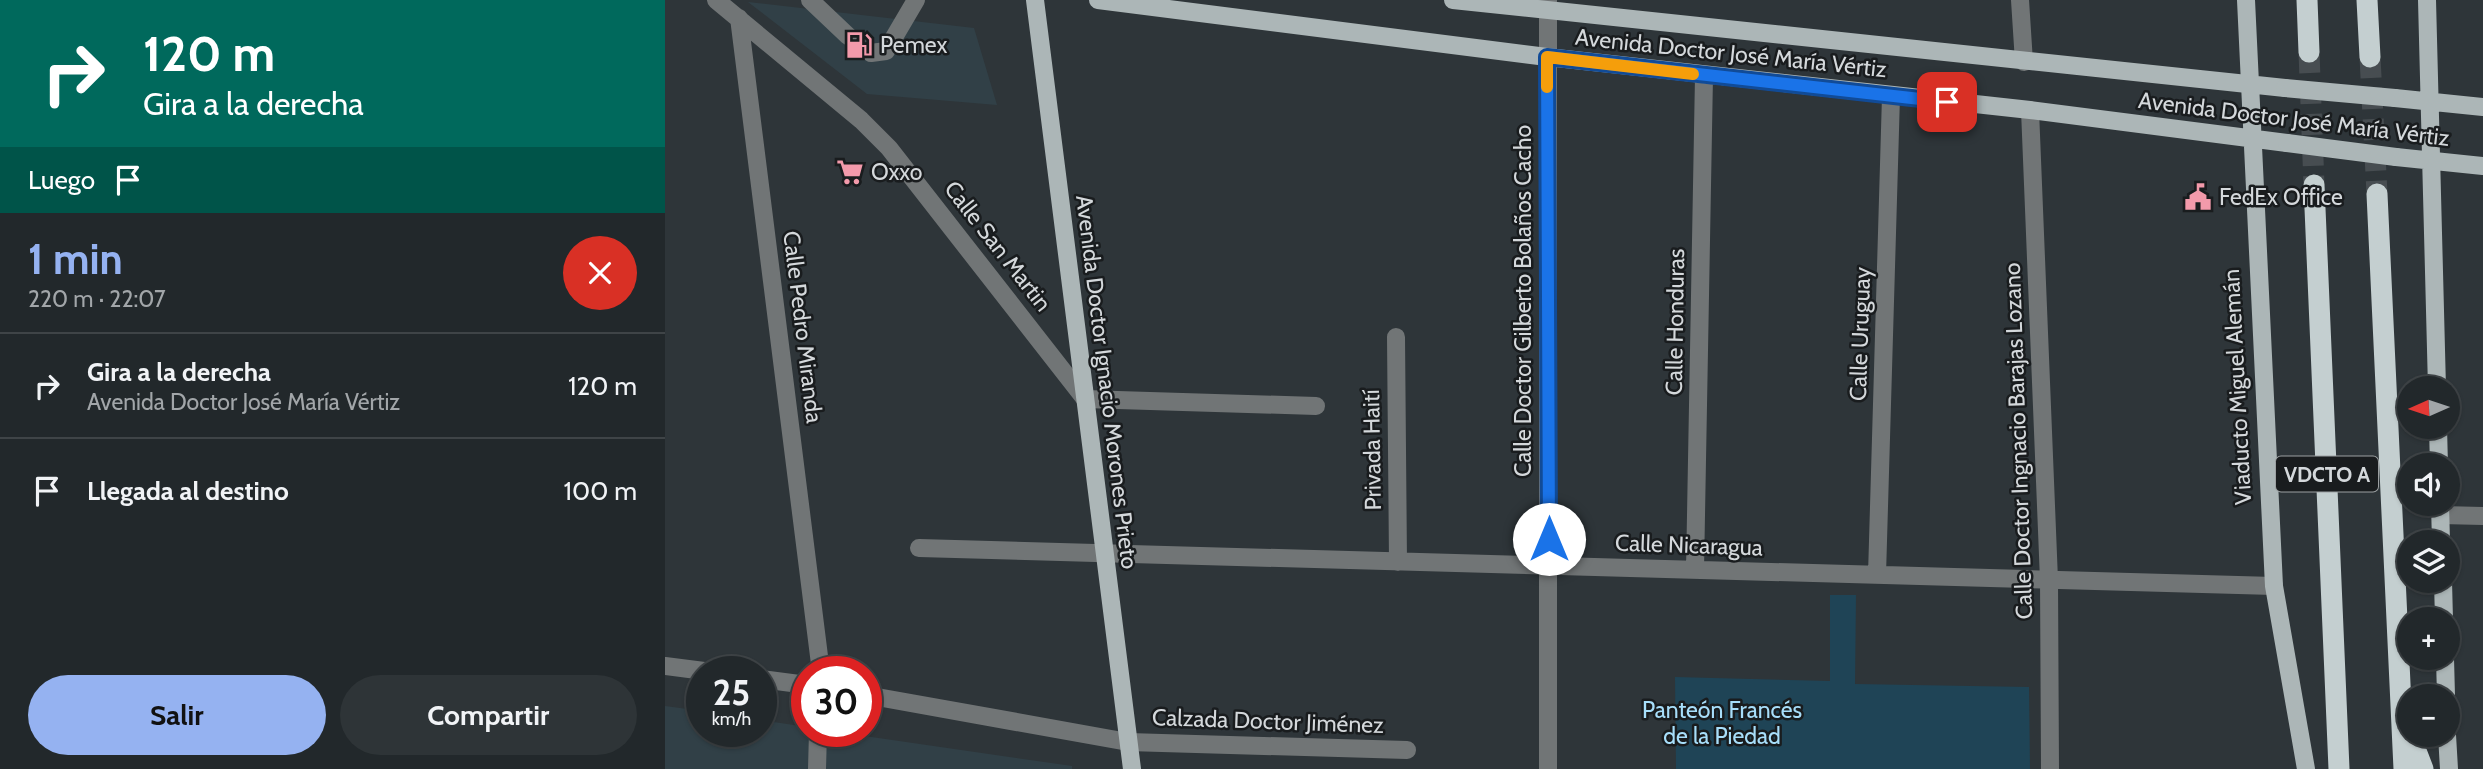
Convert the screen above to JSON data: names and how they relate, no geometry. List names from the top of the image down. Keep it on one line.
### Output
{"streets":{"highway":["VDCTO A"],"main road":["Avenida Doctor José María Vértiz","Avenida Doctor Ignacio Morones Prieto","Viaducto Miguel Alemán"],"street":["Calle San Martin","Calle Doctor Gilberto Bolaños Cacho","Calle Honduras","Calle Pedro Miranda","Calle Uruguay","Calle Doctor Ingnacio Barajas Lozano","Privada Haití","Calle Nicaragua","Calzada Doctor Jiménez"]},"crossings":[["Avenida Doctor José María Vértiz","Calle Doctor Gilberto Bolaños Cacho"],["Avenida Doctor José María Vértiz","Calle Honduras"],["Avenida Doctor José María Vértiz","Calle Uruguay"],["Avenida Doctor José María Vértiz","Viaducto Miguel Alemán"],["Avenida Doctor José María Vértiz","Calle Doctor Ingnacio Barajas Lozano"],["Calle San Martin","Calle Pedro Miranda"],["Calle San Martin","Avenida Doctor Ignacio Morones Prieto"],["Calle Doctor Gilberto Bolaños Cacho","Calle Nicaragua"],["Calle Honduras","Calle Nicaragua"],["Calle Uruguay","Calle Nicaragua"],["Avenida Doctor Ignacio Morones Prieto","Calle Nicaragua"],["Avenida Doctor Ignacio Morones Prieto","Calzada Doctor Jiménez"],["Viaducto Miguel Alemán","Calle Nicaragua"],["Calle Doctor Ingnacio Barajas Lozano","Calle Nicaragua"],["Privada Haití","Calle Nicaragua"]],"parks":["Panteón Francés de la Piedad"],"places":{"fuel station":["Pemex"],"supermarket":["Oxxo"],"public building":["FedEx Office"]},"north":"left","page":{"turn":["120 m","Gira a la derecha"],"then":"Luego","heading":["1 min","220 m · 22:07"],"list":[{"name":"Gira a la derecha","note":"Avenida Doctor José María Vértiz","value":"120 m"},{"name":"Llegada al destino","value":"100 m"}],"map_buttons":["+","−"],"speed":"25 km/h","limit":"30","buttons":["Salir","Compartir"]}}
